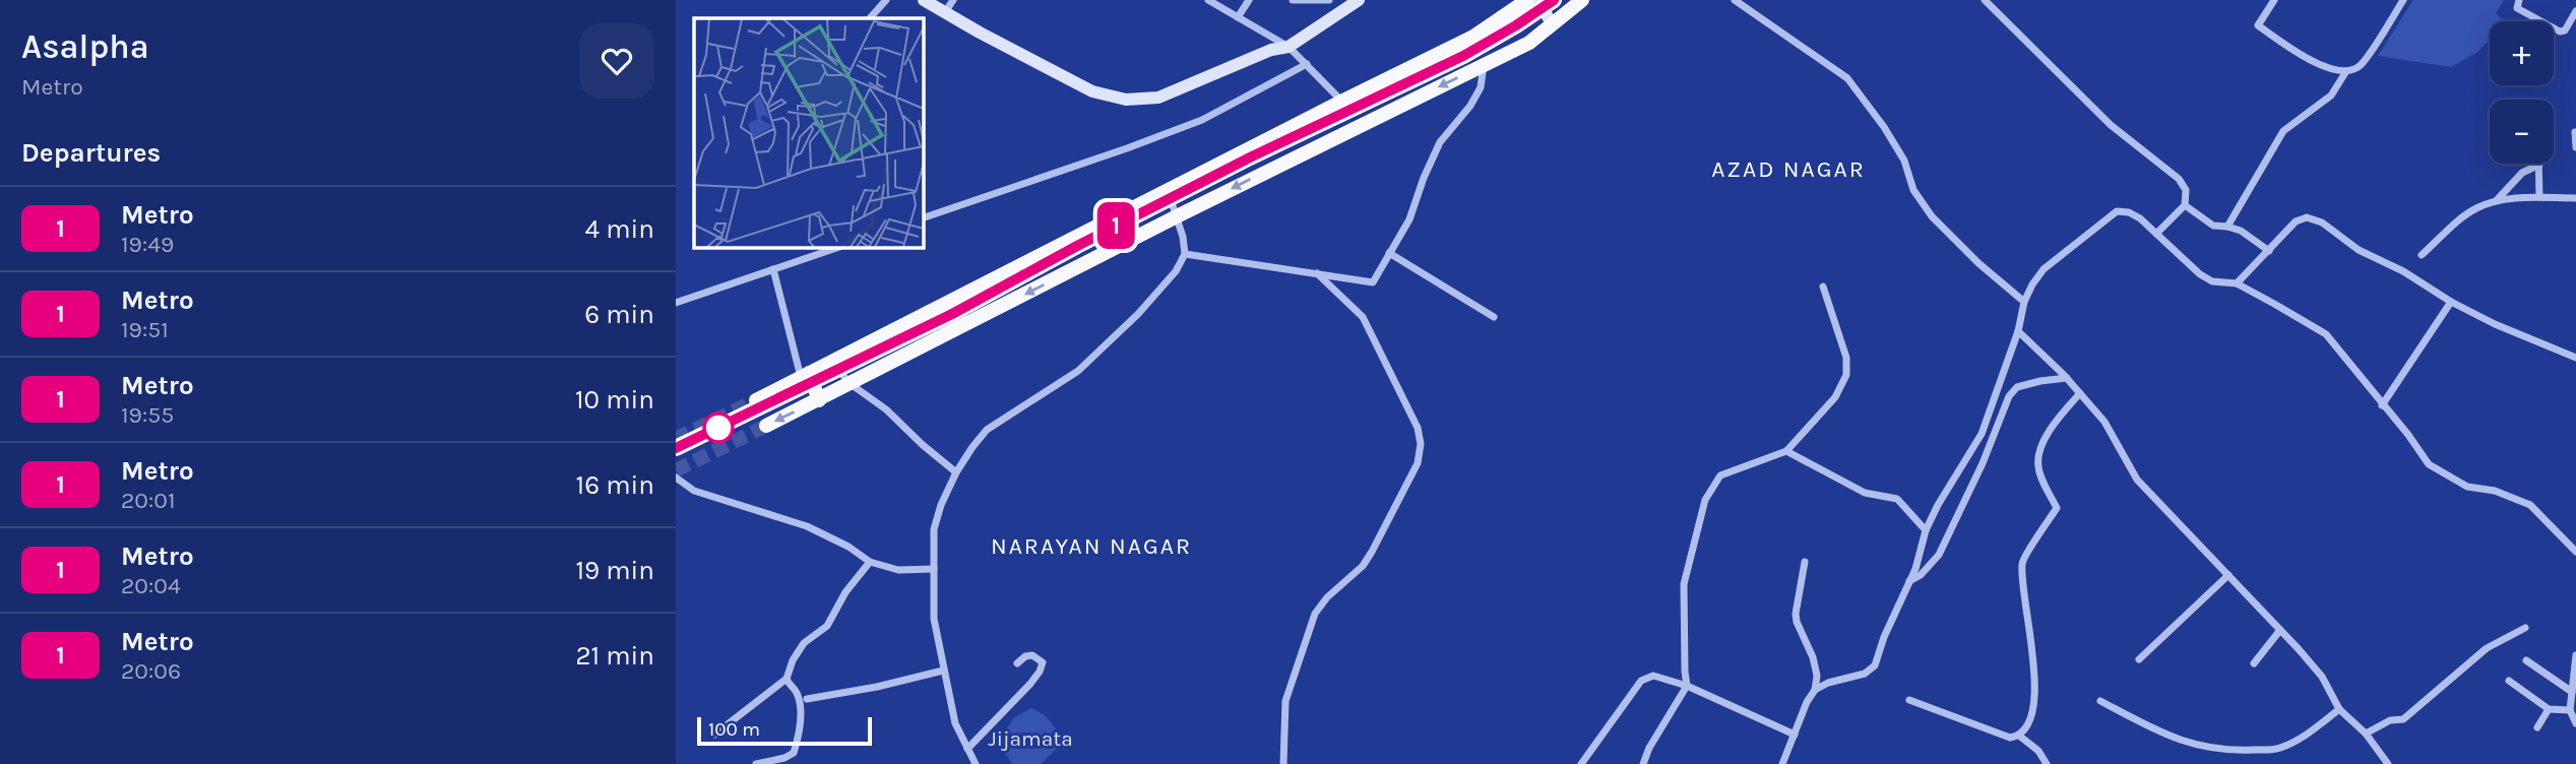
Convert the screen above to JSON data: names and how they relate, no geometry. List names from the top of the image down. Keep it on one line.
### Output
{"districts":["AZAD NAGAR","NARAYAN NAGAR"],"parks":["Jijamata"],"lines":["metro line 1"],"scale_bar":"100 m","page":{"heading":[["Asalpha","Metro"],"Departures"],"on_map":"1","map_buttons":["+","−"],"list":[{"mark":"1","name":"Metro","note":"19:49","value":"4 min"},{"mark":"1","name":"Metro","note":"19:51","value":"6 min"},{"mark":"1","name":"Metro","note":"19:55","value":"10 min"},{"mark":"1","name":"Metro","note":"20:01","value":"16 min"},{"mark":"1","name":"Metro","note":"20:04","value":"19 min"},{"mark":"1","name":"Metro","note":"20:06","value":"21 min"}],"scale":"100 m"}}
